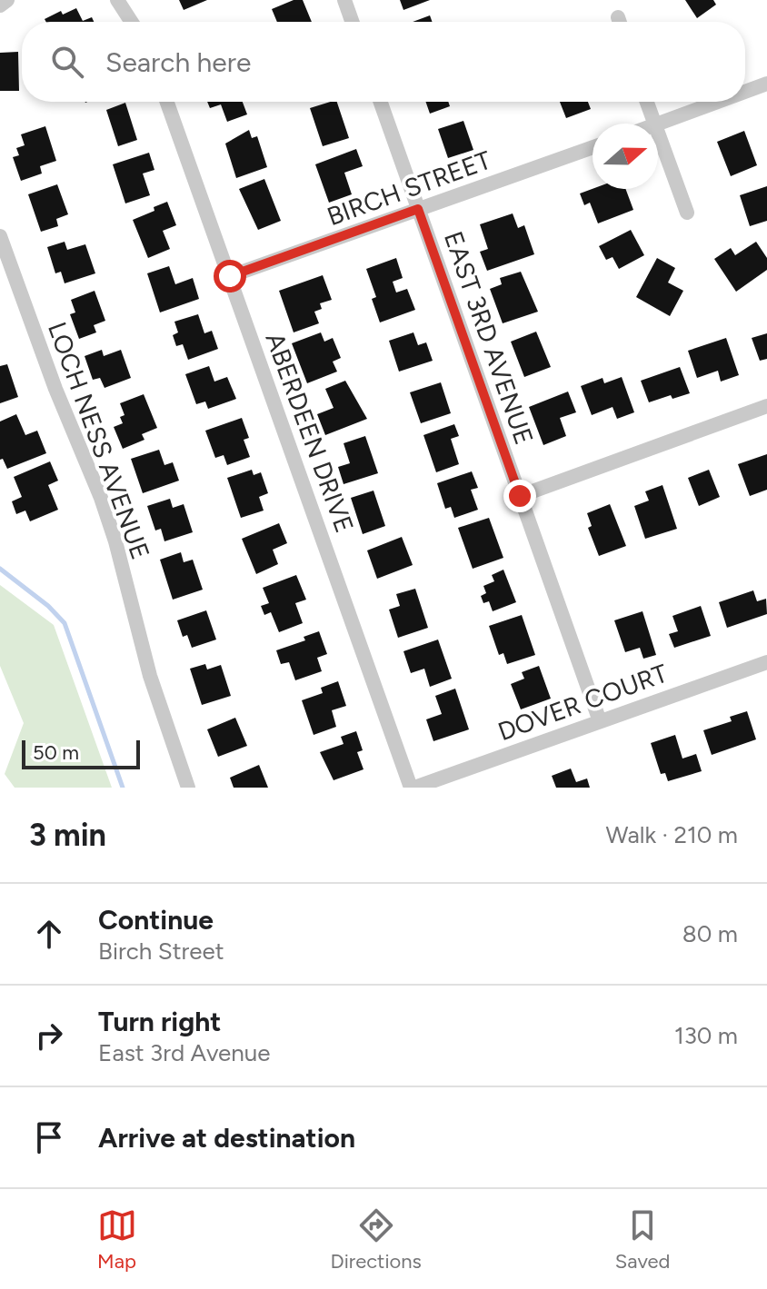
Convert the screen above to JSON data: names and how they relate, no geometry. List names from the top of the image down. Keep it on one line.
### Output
{"streets":{"street":["BIRCH STREET","EAST 3RD AVENUE","ABERDEEN DRIVE","LOCH NESS AVENUE","DOVER COURT"]},"crossings":[["BIRCH STREET","EAST 3RD AVENUE"],["BIRCH STREET","ABERDEEN DRIVE"],["EAST 3RD AVENUE","DOVER COURT"],["ABERDEEN DRIVE","DOVER COURT"]],"scale_bar":"50 m","north":"right","page":{"search":"Search here","scale":"50 m","heading":["3 min","Walk · 210 m"],"list":[["Continue","Birch Street","80 m"],["Turn right","East 3rd Avenue","130 m"],"Arrive at destination"],"nav":["Map","Directions","Saved"]}}
